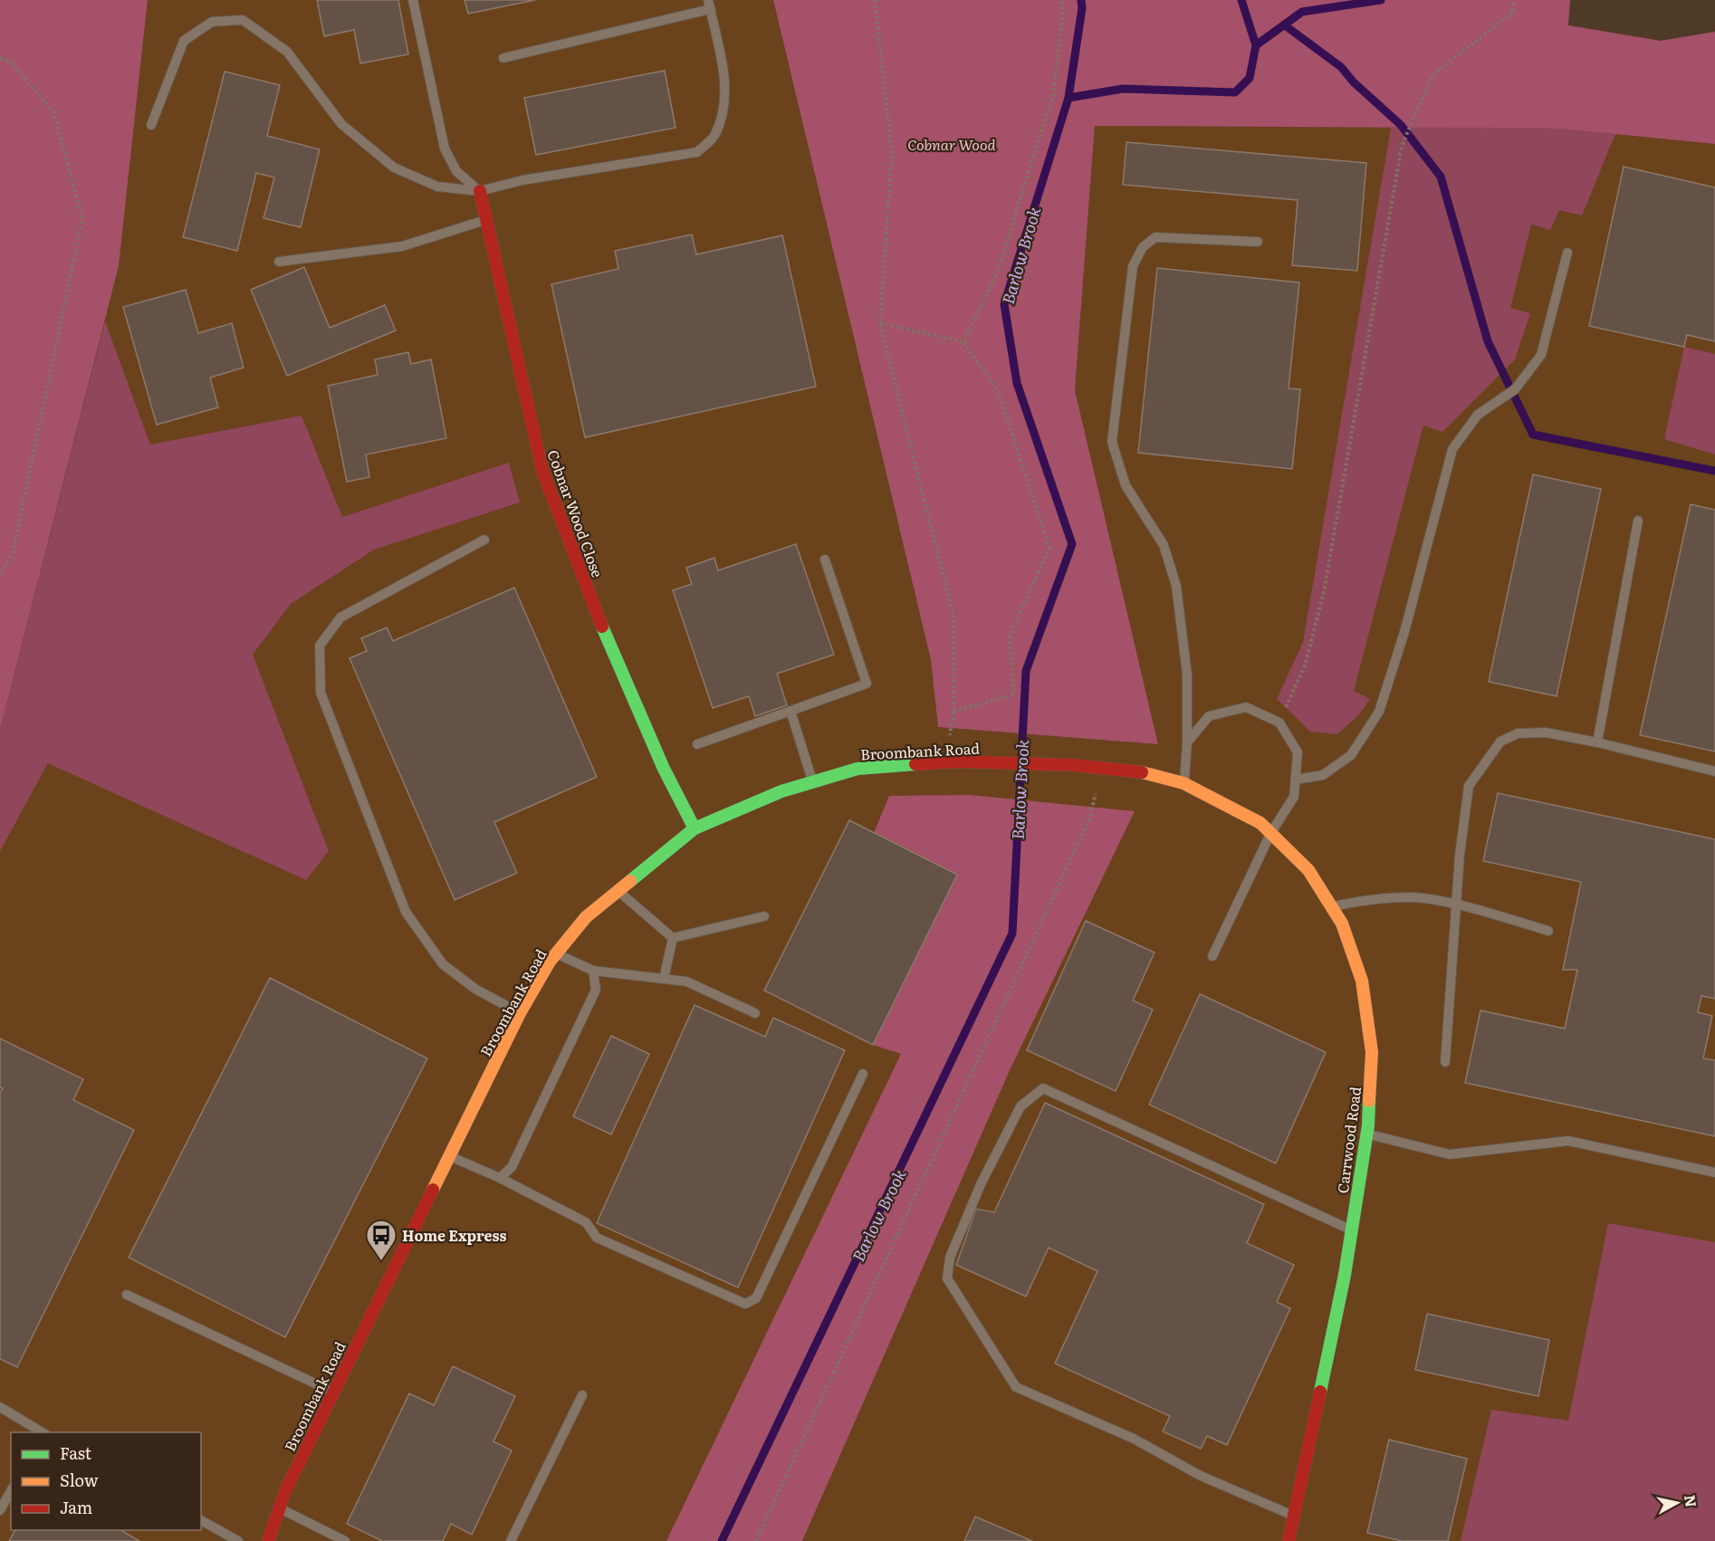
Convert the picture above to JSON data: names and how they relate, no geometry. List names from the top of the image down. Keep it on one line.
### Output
{"streets":{"street":["Cobnar Wood Close","Broombank Road","Carrwood Road"]},"crossings":[["Cobnar Wood Close","Broombank Road"],["Broombank Road","Carrwood Road"]],"water":["Barlow Brook"],"parks":["Cobnar Wood"],"places":{"bus stop":["Home Express"]},"legend":["Fast","Slow","Jam"],"north":"right"}
